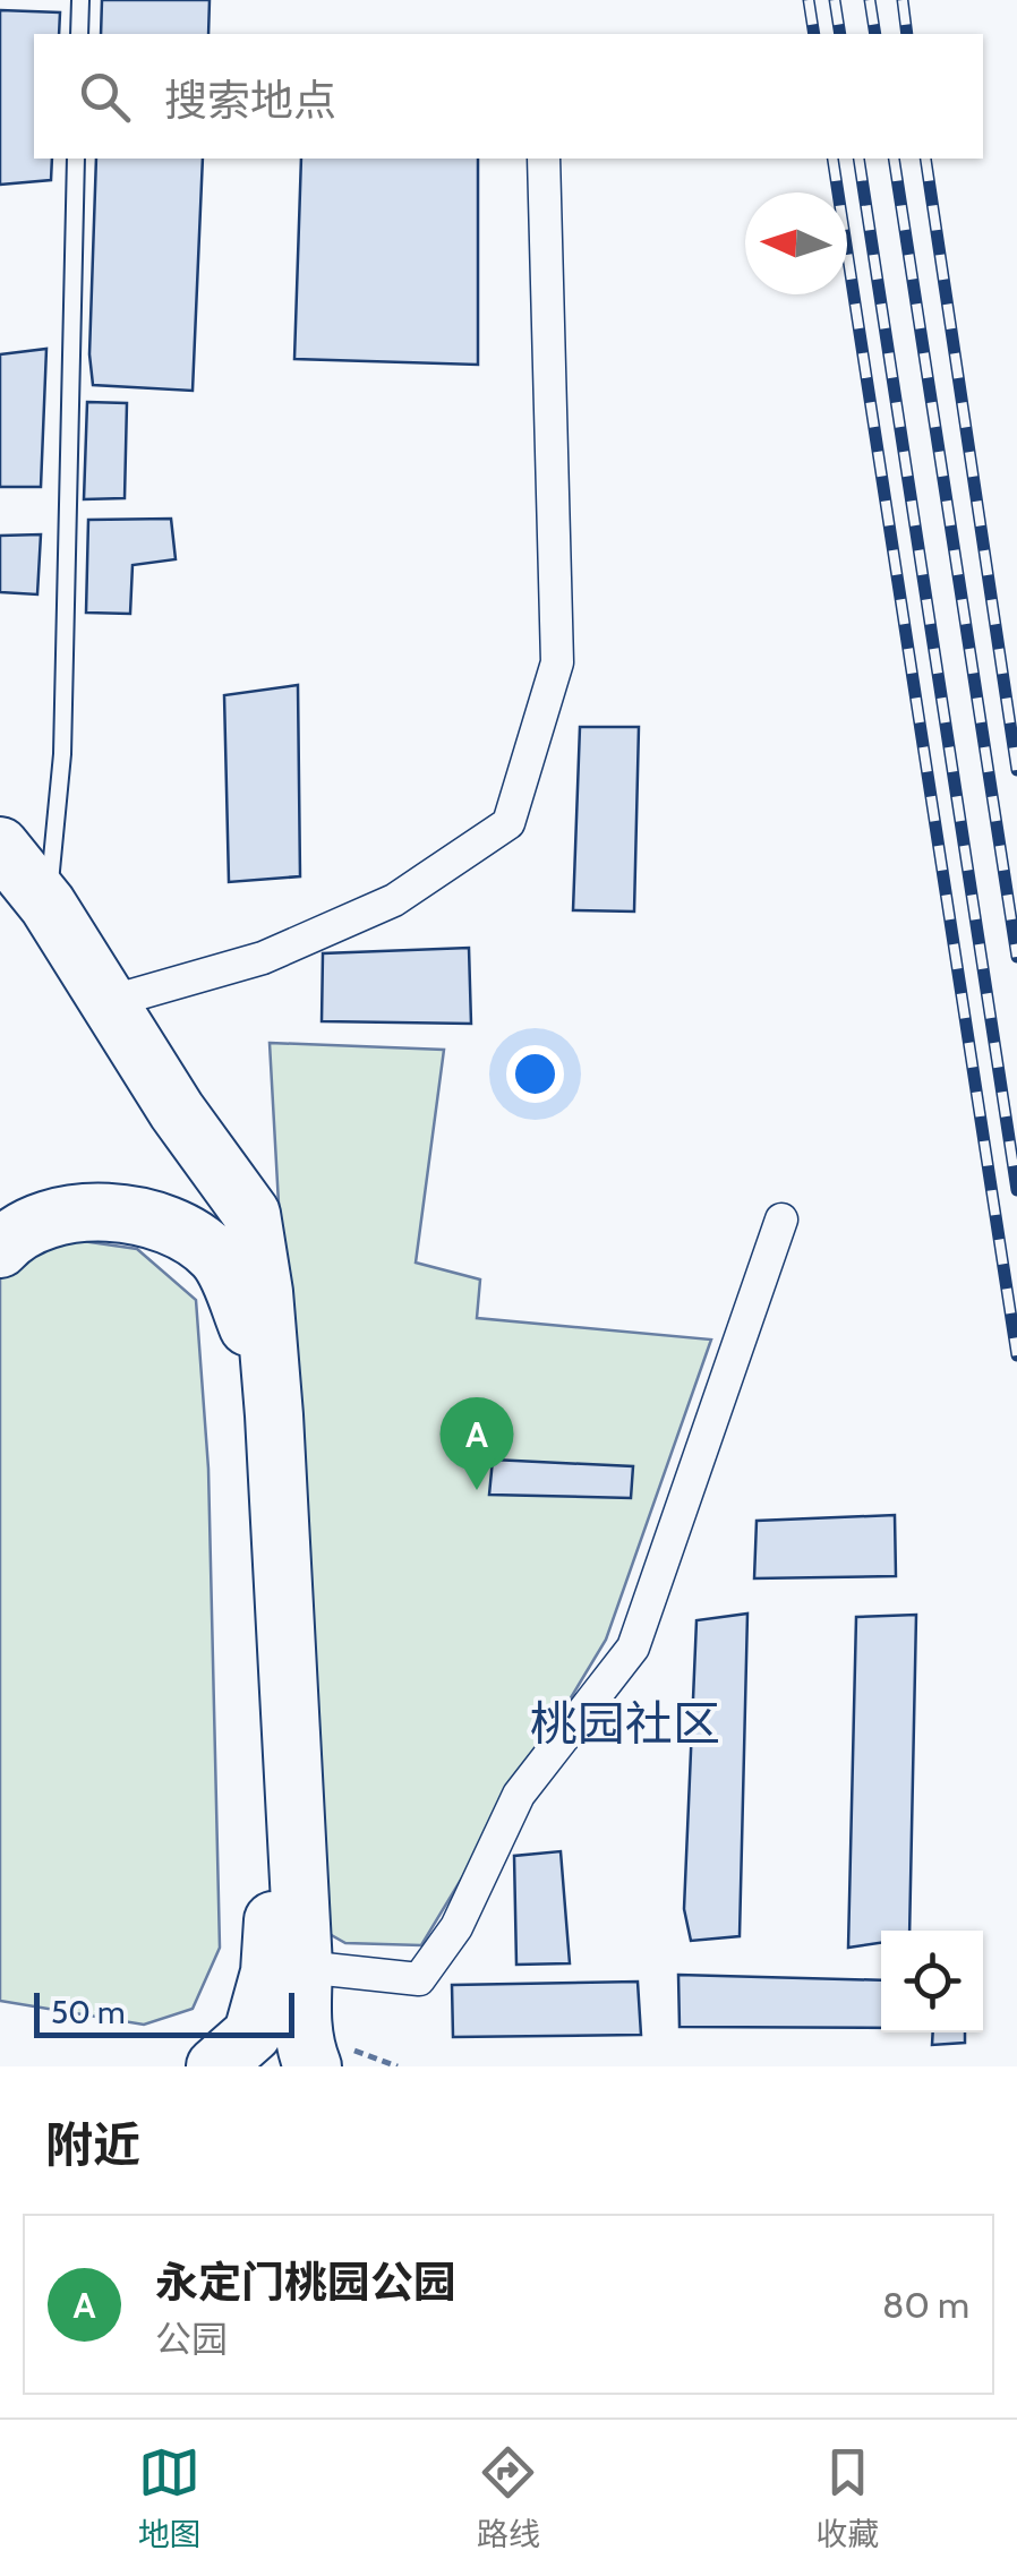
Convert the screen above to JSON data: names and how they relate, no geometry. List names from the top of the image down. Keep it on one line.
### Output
{"districts":["桃园社区"],"scale_bar":"50 m","north":"left","page":{"search":"搜索地点","pins":"A","scale":"50 m","heading":"附近","list":[{"mark":"A","name":"永定门桃园公园","note":"公园","value":"80 m"}],"nav":["地图","路线","收藏"]}}
